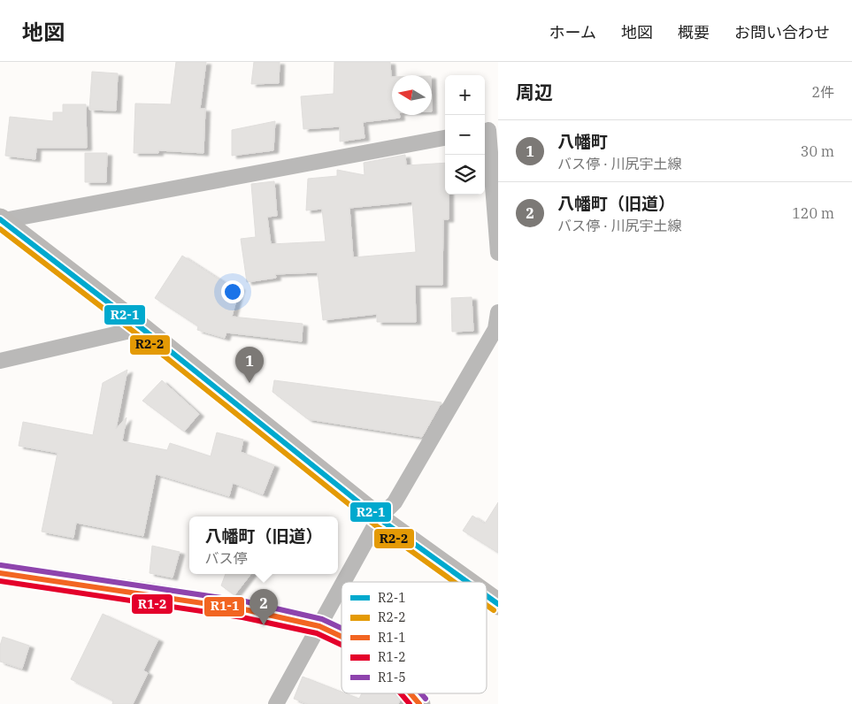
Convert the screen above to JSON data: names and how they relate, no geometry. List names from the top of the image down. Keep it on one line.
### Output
{"lines":["transit line R2-1","transit line R2-2","transit line R1-5","transit line R1-1","transit line R1-2"],"legend":["R2-1","R2-2","R1-1","R1-2","R1-5"],"north":"left","page":{"header":"地図","nav":["ホーム","地図","概要","お問い合わせ"],"heading":["周辺","2件"],"map_buttons":["+","−"],"list":[{"mark":"1","name":"八幡町","note":"バス停 · 川尻宇土線","value":"30 m"},{"mark":"2","name":"八幡町（旧道）","note":"バス停 · 川尻宇土線","value":"120 m"}],"pins":["1","2"],"popup":["八幡町（旧道）","バス停"]}}
